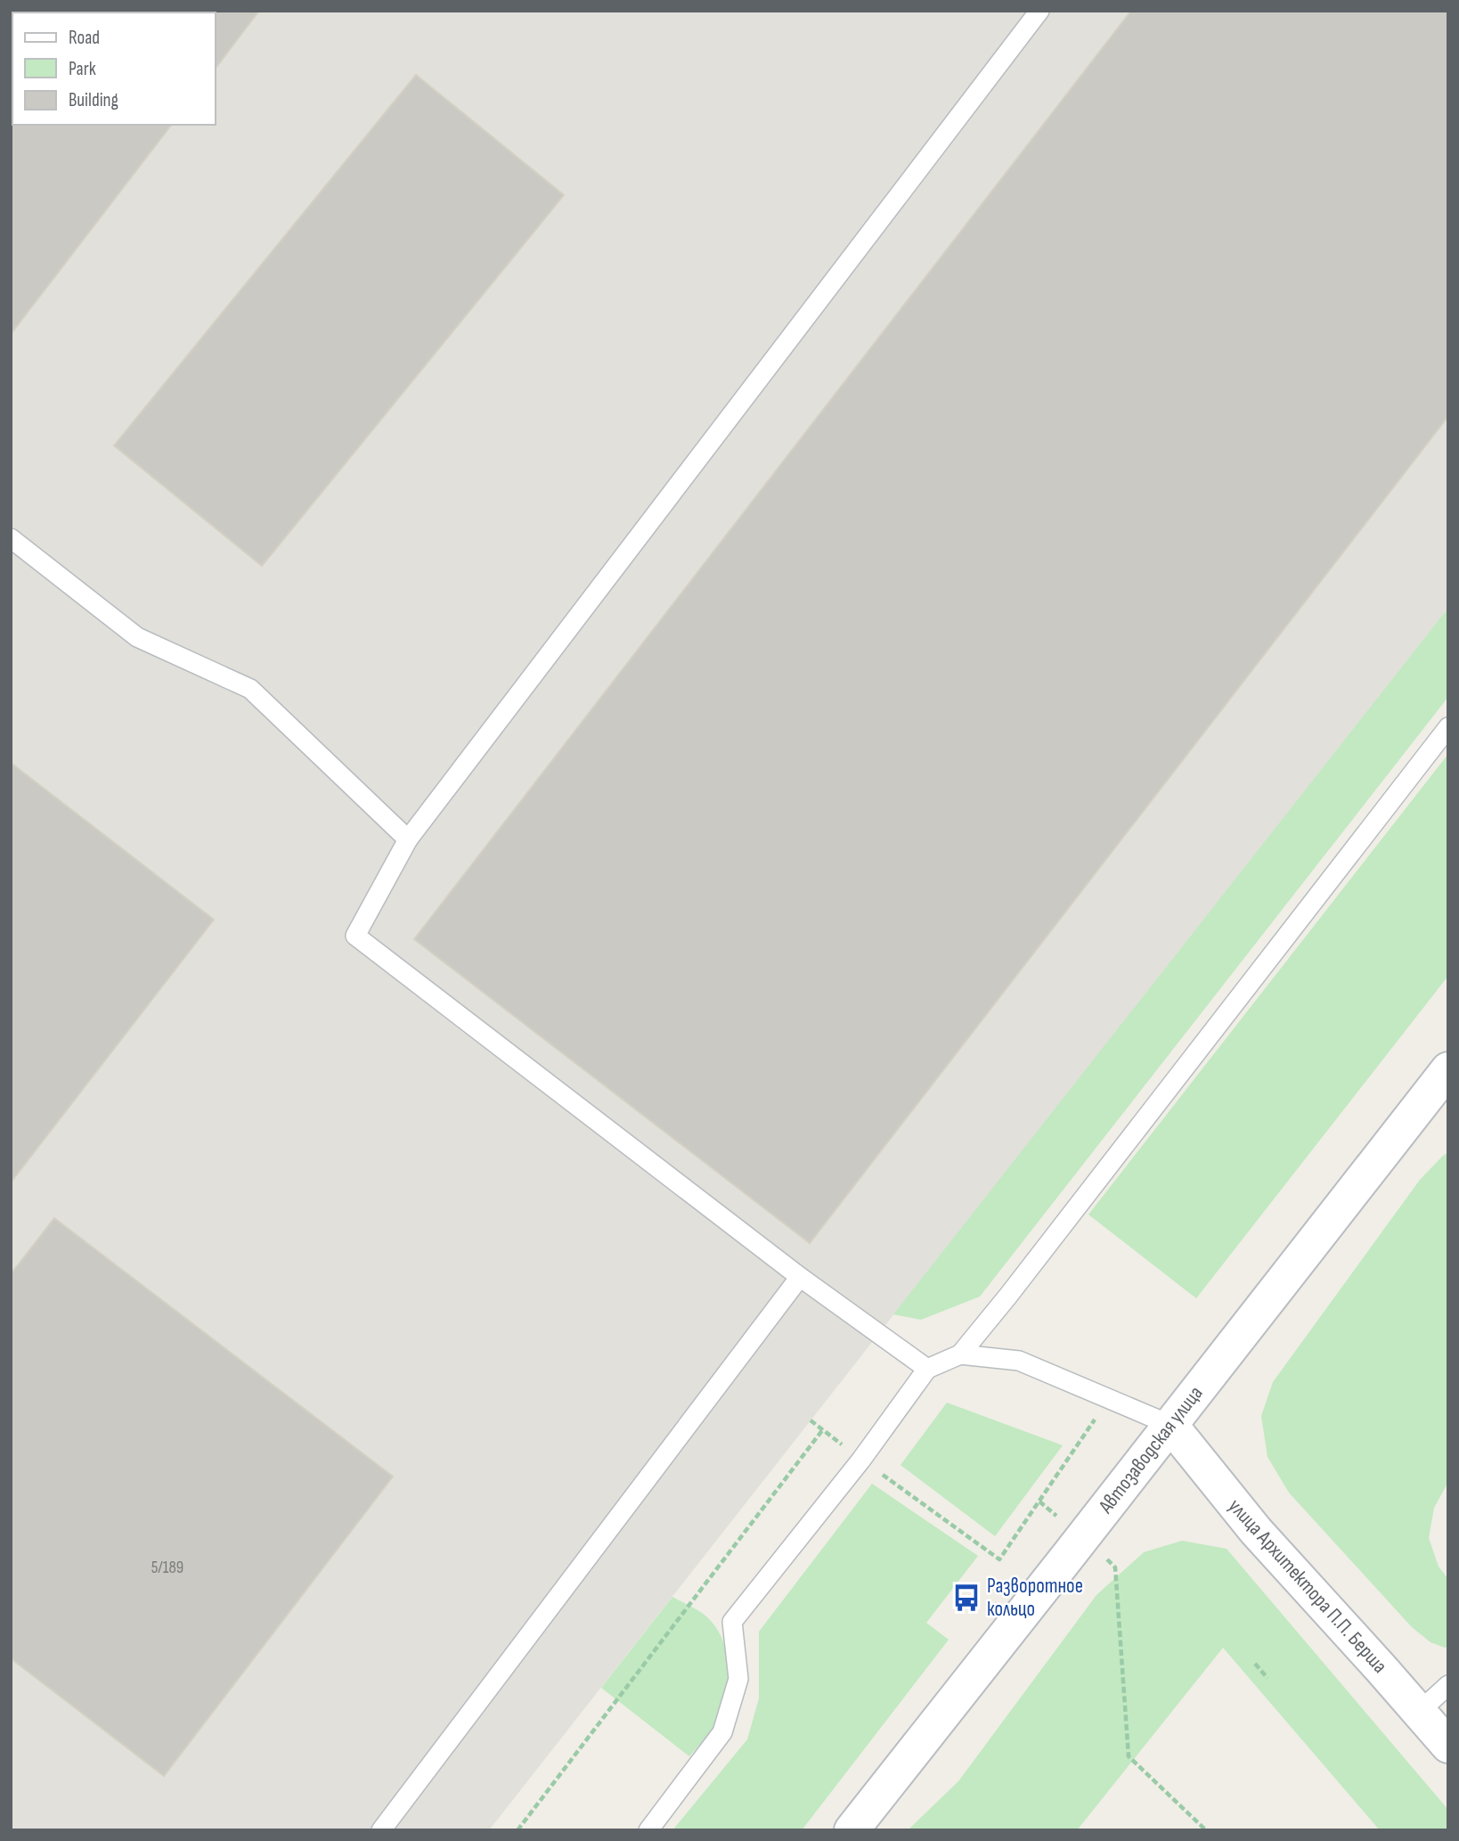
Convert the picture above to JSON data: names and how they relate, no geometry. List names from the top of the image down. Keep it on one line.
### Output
{"streets":{"main road":["Автозаводская улица","улица Архитектора П.П. Берша"]},"crossings":[["Автозаводская улица","улица Архитектора П.П. Берша"]],"places":{"bus stop":["Разворотное кольцо"]},"house_numbers":["5/189"],"legend":["Road","Park","Building"]}
